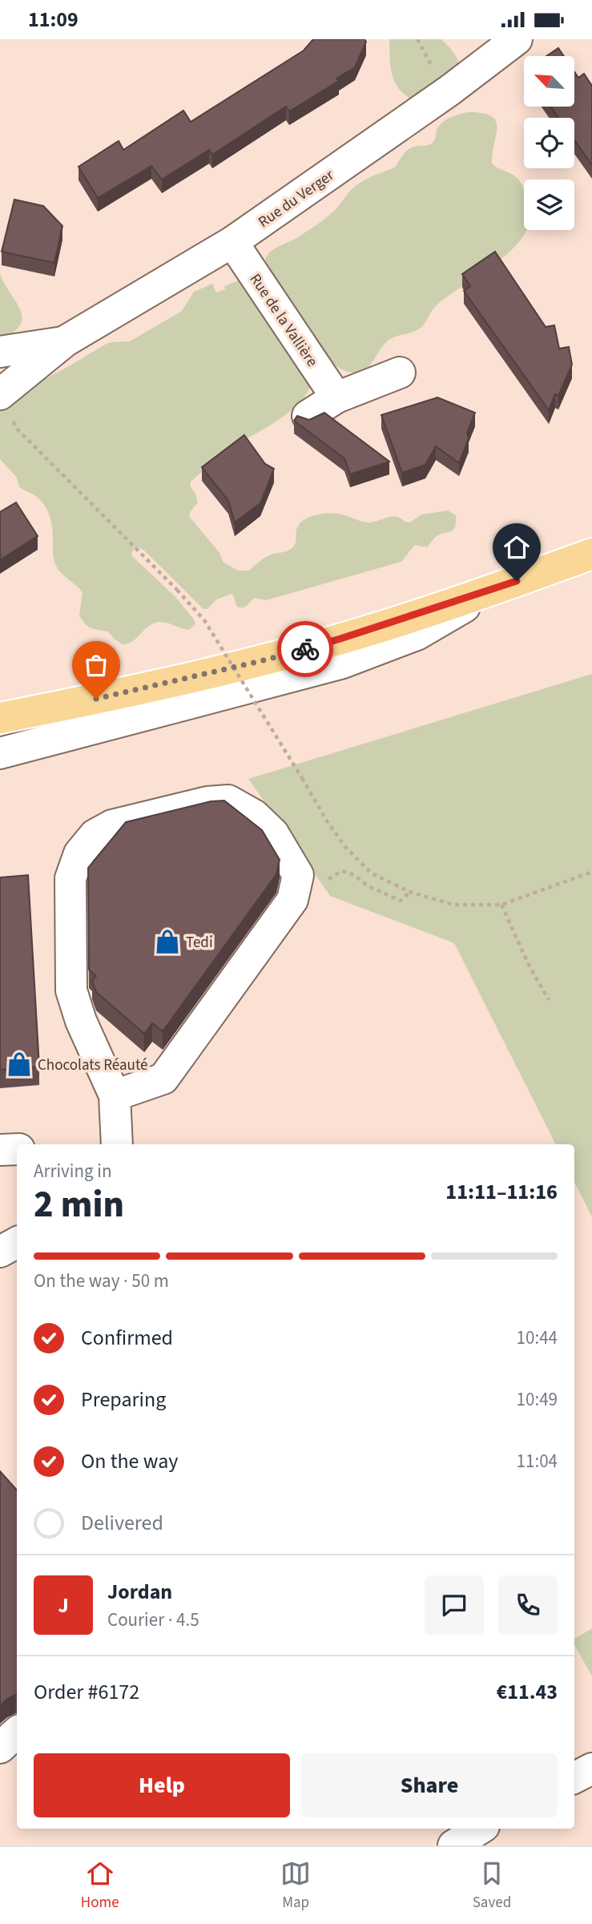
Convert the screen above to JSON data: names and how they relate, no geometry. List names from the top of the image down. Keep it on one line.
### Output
{"streets":{"street":["Rue du Verger","Rue de la Vallière"]},"crossings":[["Rue du Verger","Rue de la Vallière"]],"places":{"shop":["Tedi","Chocolats Réauté"]},"north":"top left","page":{"status":"11:09","heading":["2 min","Arriving in","11:11–11:16"],"panel":["Jordan","Courier · 4.5","Order #6172","€11.43"],"bar":"On the way · 50 m","list":[["Confirmed","10:44"],["Preparing","10:49"],["On the way","11:04"],"Delivered"],"round":"J","buttons":["Help","Share"],"tabs":["Home","Map","Saved"]}}
